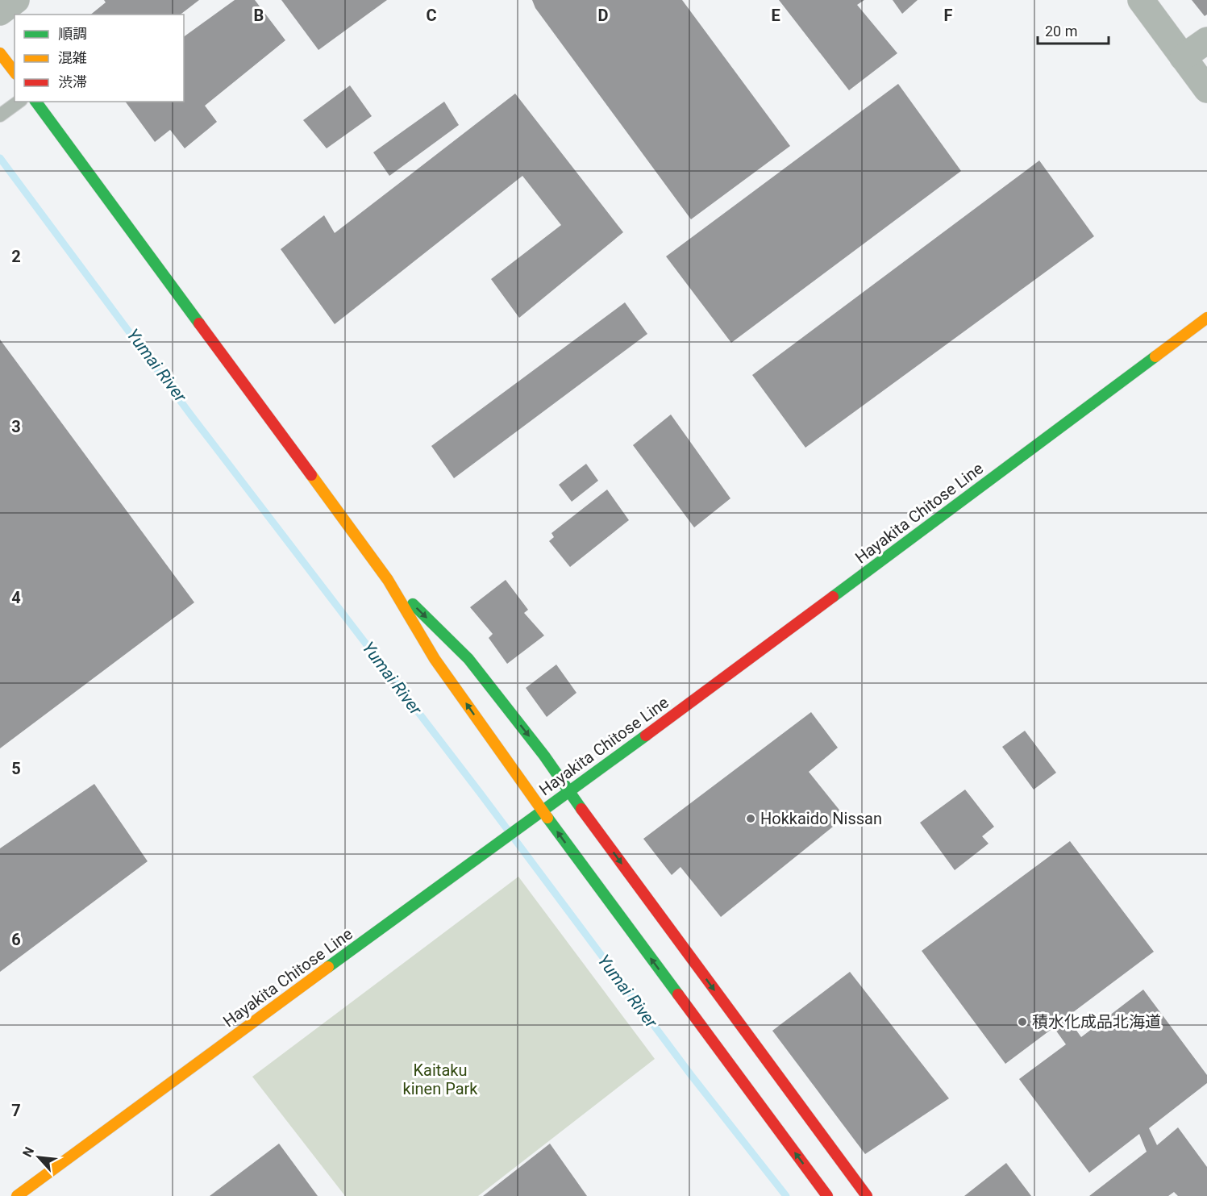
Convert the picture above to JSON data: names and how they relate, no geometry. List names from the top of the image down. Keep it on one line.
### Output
{"streets":{"street":["Hayakita Chitose Line"]},"water":["Yumai River"],"parks":["Kaitaku kinen Park"],"places":["Hokkaido Nissan","積水化成品北海道"],"legend":["順調","混雑","渋滞"],"scale_bar":"20 m","north":"top left","grid":{"columns":["B","C","D","E","F"],"rows":["2","3","4","5","6","7"]}}
